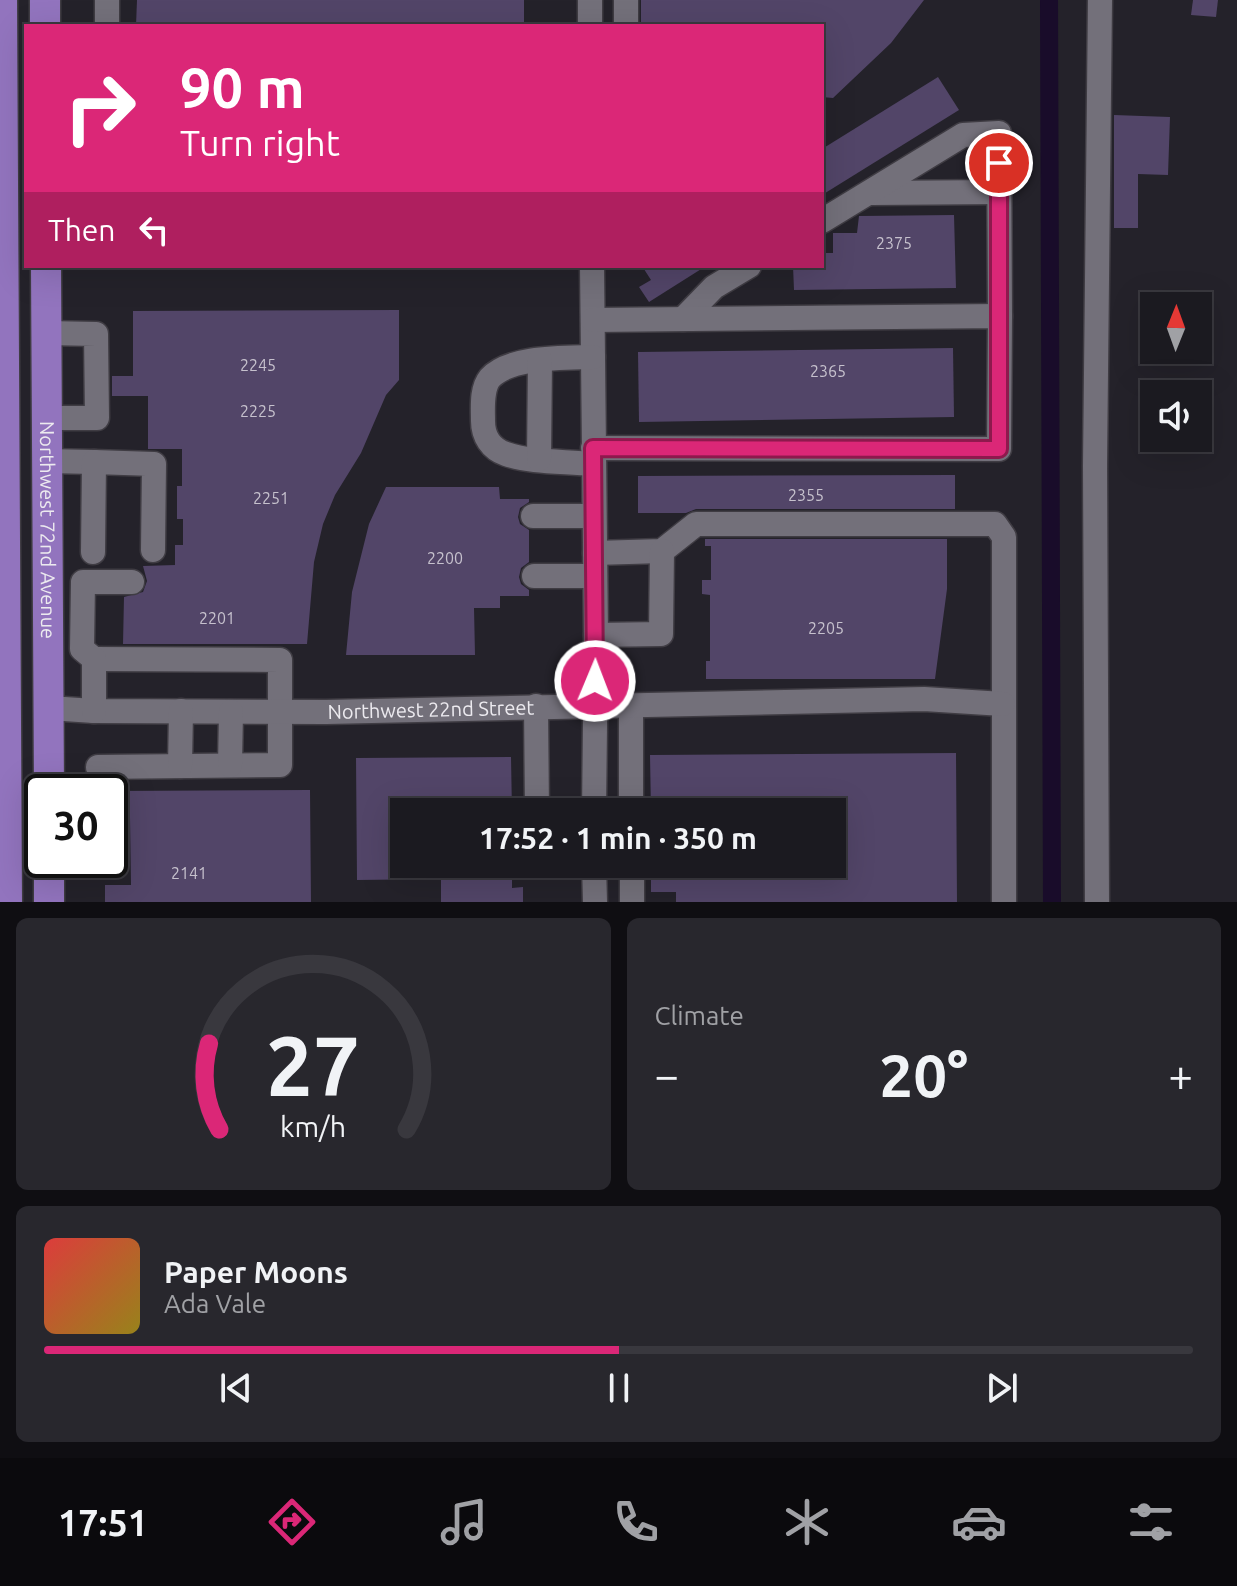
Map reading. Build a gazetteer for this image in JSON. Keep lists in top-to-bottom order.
{
  "streets": {
    "main road": ["Northwest 72nd Avenue"],
    "street": ["Northwest 22nd Street"]
  },
  "crossings": [
    ["Northwest 72nd Avenue", "Northwest 22nd Street"]
  ],
  "house_numbers": [
    "2375",
    "2245",
    "2365",
    "2225",
    "2355",
    "2251",
    "2200",
    "2201",
    "2205",
    "2141"
  ],
  "north": "top",
  "page": {
    "turn": ["90 m", "Turn right"],
    "then": "Then",
    "limit": "30",
    "trip": "17:52 · 1 min · 350 m",
    "tile": "Climate",
    "heat": ["−", "20°", "+"],
    "song": ["Paper Moons", "Ada Vale"],
    "tabs": "17:51",
    "gauge": ["27", "km/h"]
  }
}
